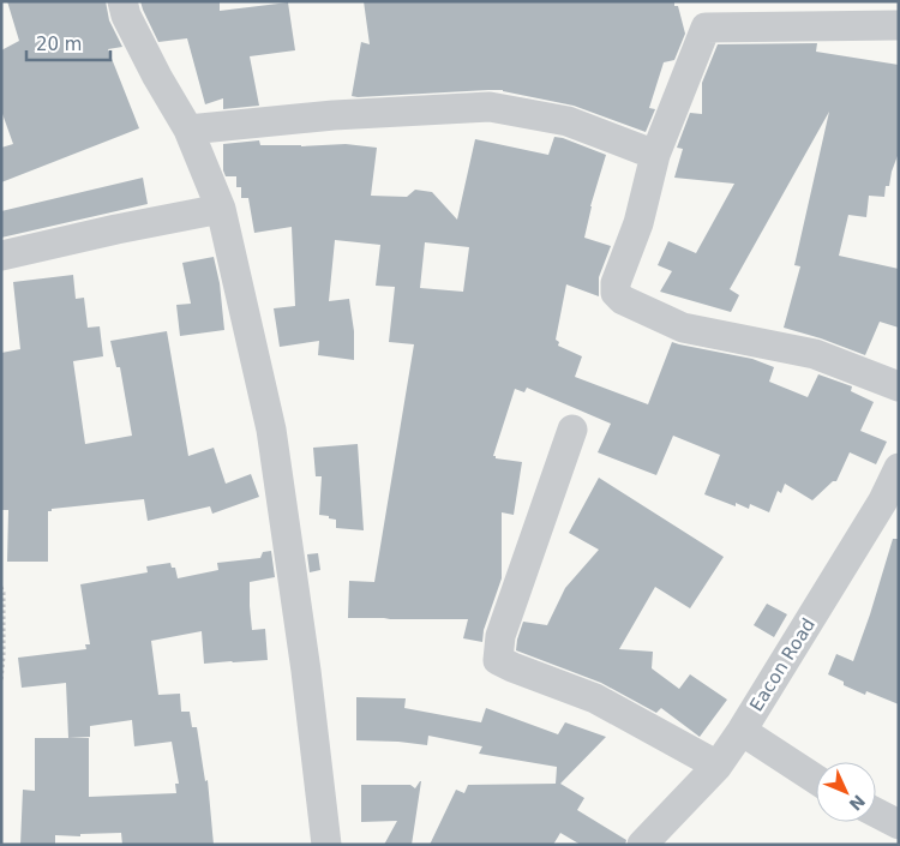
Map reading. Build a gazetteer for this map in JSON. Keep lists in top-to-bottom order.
{
  "streets": {
    "street": ["Eacon Road"]
  },
  "scale_bar": "20 m",
  "north": "bottom right"
}
